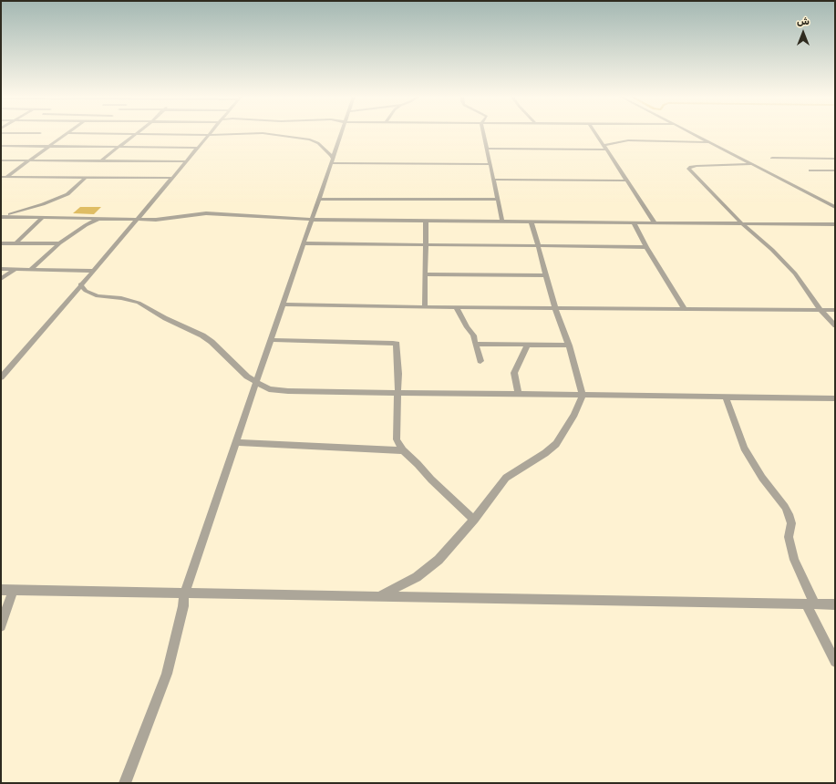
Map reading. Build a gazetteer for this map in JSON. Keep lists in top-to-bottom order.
{
  "north": "top"
}
